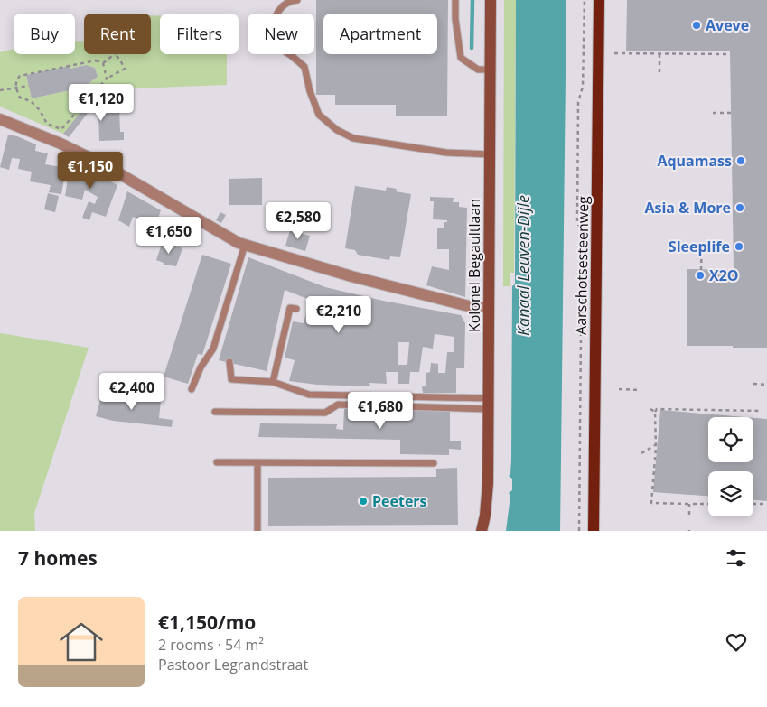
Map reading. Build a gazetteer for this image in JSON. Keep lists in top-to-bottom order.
{
  "streets": {
    "main road": ["Aarschotsesteenweg"],
    "street": ["Kolonel Begaultlaan"]
  },
  "water": ["Kanaal Leuven-Dijle"],
  "places": [
    "Aveve",
    "Aquamass",
    "Asia & More",
    "Sleeplife",
    "X2O",
    "Peeters"
  ],
  "page": {
    "chip": [
      "Buy",
      "Rent",
      "Filters",
      "New",
      "Apartment"
    ],
    "price": [
      "€1,120",
      "€1,150",
      "€2,580",
      "€1,650",
      "€2,210",
      "€2,400",
      "€1,680"
    ],
    "heading": "7 homes",
    "list": [
      {
        "name": "€1,150/mo",
        "note": "2 rooms · 54 m² · Pastoor Legrandstraat"
      }
    ]
  }
}
